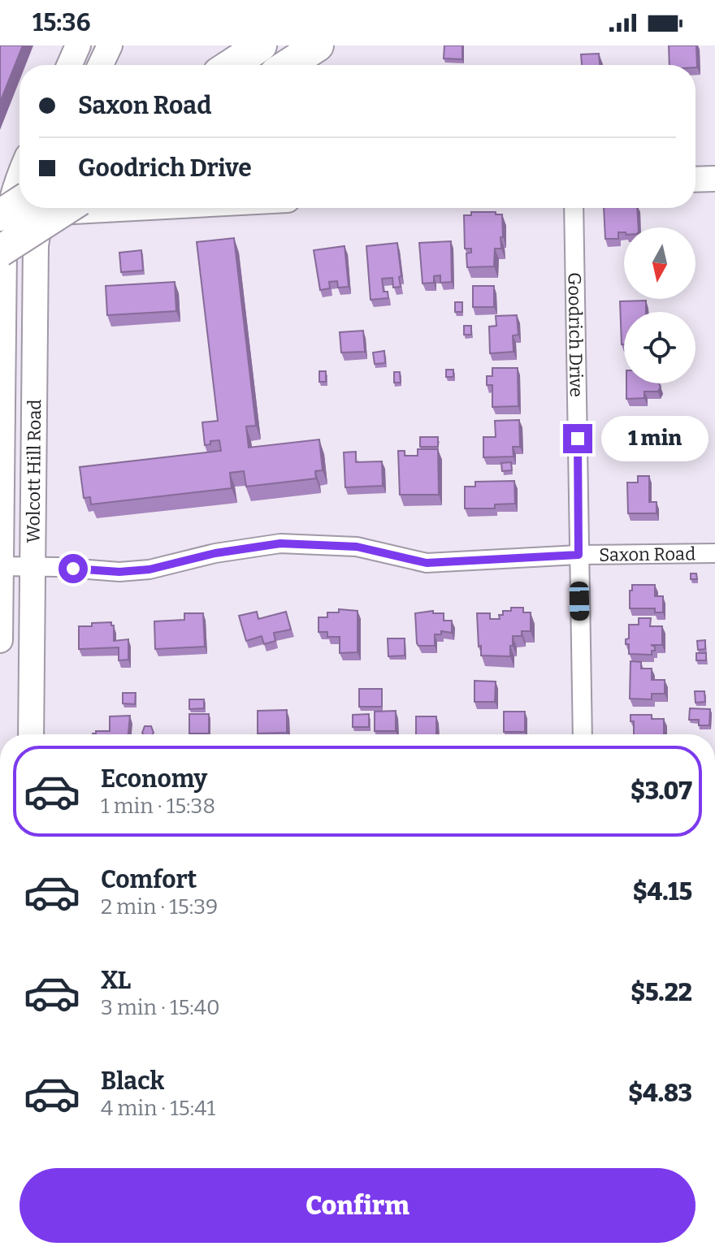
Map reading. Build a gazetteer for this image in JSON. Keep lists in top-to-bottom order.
{
  "streets": {
    "main road": ["Wolcott Hill Road"],
    "street": ["Goodrich Drive", "Saxon Road"]
  },
  "crossings": [
    ["Goodrich Drive", "Saxon Road"],
    ["Wolcott Hill Road", "Saxon Road"]
  ],
  "north": "bottom",
  "page": {
    "status": "15:36",
    "banner": ["Saxon Road", "Goodrich Drive"],
    "bubble": "1 min",
    "list": [
      {
        "name": "Economy",
        "note": "1 min · 15:38",
        "value": "$3.07"
      },
      {
        "name": "Comfort",
        "note": "2 min · 15:39",
        "value": "$4.15"
      },
      {
        "name": "XL",
        "note": "3 min · 15:40",
        "value": "$5.22"
      },
      {
        "name": "Black",
        "note": "4 min · 15:41",
        "value": "$4.83"
      }
    ],
    "buttons": "Confirm"
  }
}
